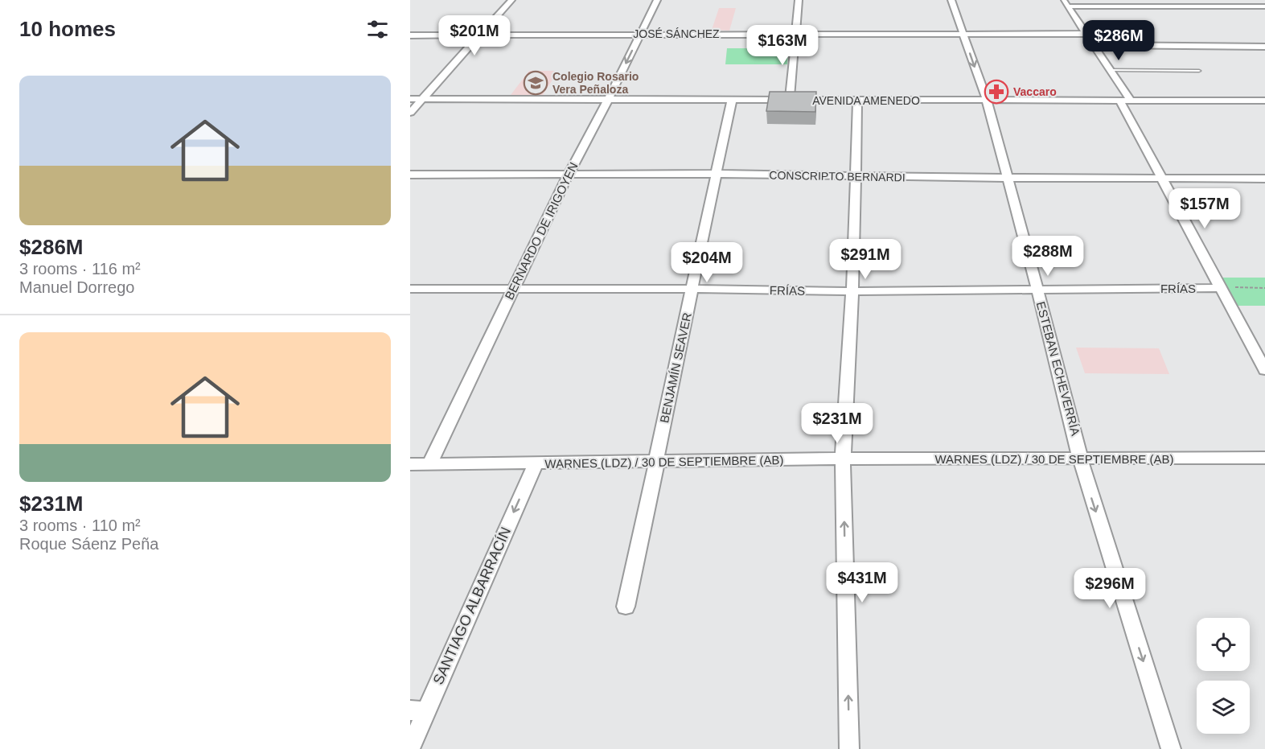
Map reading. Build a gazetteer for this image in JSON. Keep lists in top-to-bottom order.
{
  "streets": {
    "street": [
      "JOSÉ SÁNCHEZ",
      "AVENIDA AMENEDO",
      "CONSCRIPTO BERNARDI",
      "BERNARDO DE IRIGOYEN",
      "FRÍAS",
      "BENJAMÍN SEAVER",
      "ESTEBAN ECHEVERRÍA",
      "WARNES (LDZ) / 30 DE SEPTIEMBRE (AB)",
      "SANTIAGO ALBARRACÍN"
    ]
  },
  "crossings": [
    ["JOSÉ SÁNCHEZ", "BERNARDO DE IRIGOYEN"],
    ["JOSÉ SÁNCHEZ", "ESTEBAN ECHEVERRÍA"],
    ["AVENIDA AMENEDO", "BERNARDO DE IRIGOYEN"],
    ["AVENIDA AMENEDO", "BENJAMÍN SEAVER"],
    ["AVENIDA AMENEDO", "ESTEBAN ECHEVERRÍA"],
    ["CONSCRIPTO BERNARDI", "BERNARDO DE IRIGOYEN"],
    ["CONSCRIPTO BERNARDI", "BENJAMÍN SEAVER"],
    ["CONSCRIPTO BERNARDI", "ESTEBAN ECHEVERRÍA"],
    ["BERNARDO DE IRIGOYEN", "FRÍAS"],
    ["BERNARDO DE IRIGOYEN", "WARNES (LDZ) / 30 DE SEPTIEMBRE (AB)"],
    ["FRÍAS", "BENJAMÍN SEAVER"],
    ["FRÍAS", "ESTEBAN ECHEVERRÍA"],
    ["BENJAMÍN SEAVER", "WARNES (LDZ) / 30 DE SEPTIEMBRE (AB)"],
    ["ESTEBAN ECHEVERRÍA", "WARNES (LDZ) / 30 DE SEPTIEMBRE (AB)"],
    ["WARNES (LDZ) / 30 DE SEPTIEMBRE (AB)", "SANTIAGO ALBARRACÍN"]
  ],
  "one_way": ["ESTEBAN ECHEVERRÍA", "SANTIAGO ALBARRACÍN"],
  "places": {
    "school or university": ["Colegio Rosario Vera Peñaloza"],
    "pharmacy": ["Vaccaro"]
  },
  "page": {
    "heading": "10 homes",
    "price": [
      "$201M",
      "$286M",
      "$163M",
      "$157M",
      "$288M",
      "$291M",
      "$204M",
      "$231M",
      "$431M",
      "$296M"
    ],
    "list": [
      {
        "name": "$286M",
        "note": "3 rooms · 116 m² · Manuel Dorrego"
      },
      {
        "name": "$231M",
        "note": "3 rooms · 110 m² · Roque Sáenz Peña"
      }
    ]
  }
}
